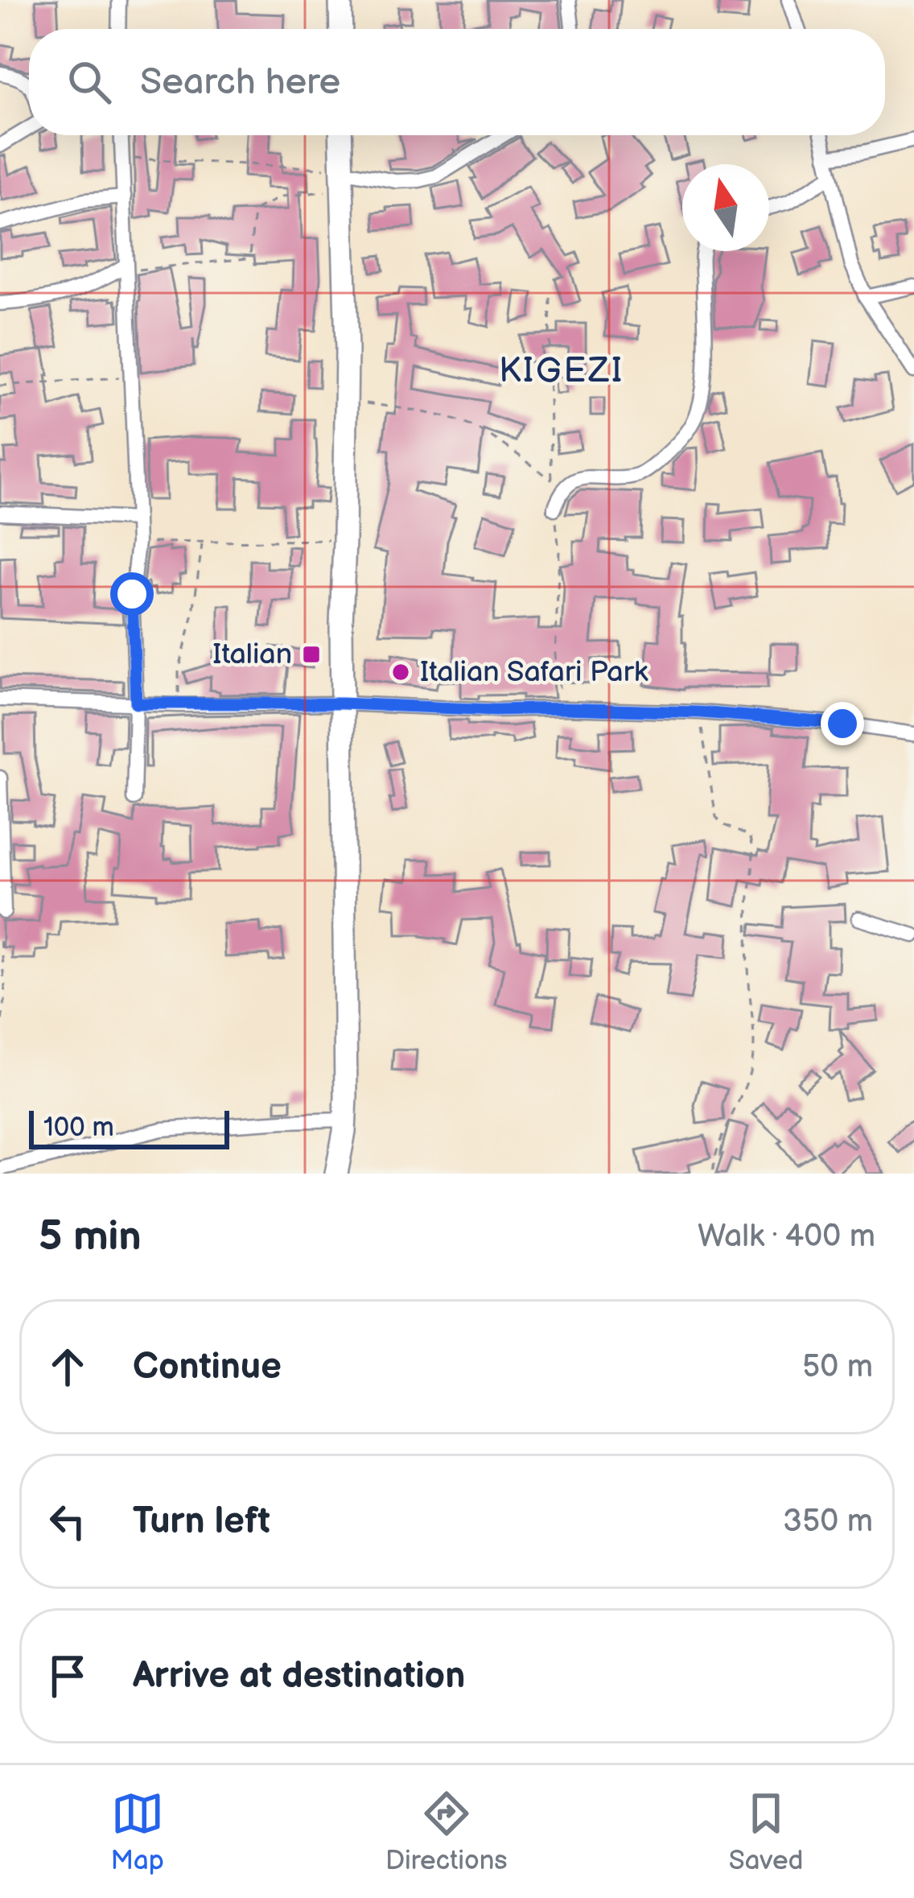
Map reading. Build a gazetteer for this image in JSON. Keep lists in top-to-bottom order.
{
  "districts": ["KIGEZI"],
  "places": {
    "transit": ["Italian"],
    "other": ["Italian Safari Park"]
  },
  "scale_bar": "100 m",
  "north": "top",
  "page": {
    "search": "Search here",
    "scale": "100 m",
    "heading": ["5 min", "Walk · 400 m"],
    "list": [
      ["Continue", "50 m"],
      ["Turn left", "350 m"],
      "Arrive at destination"
    ],
    "nav": ["Map", "Directions", "Saved"]
  }
}
